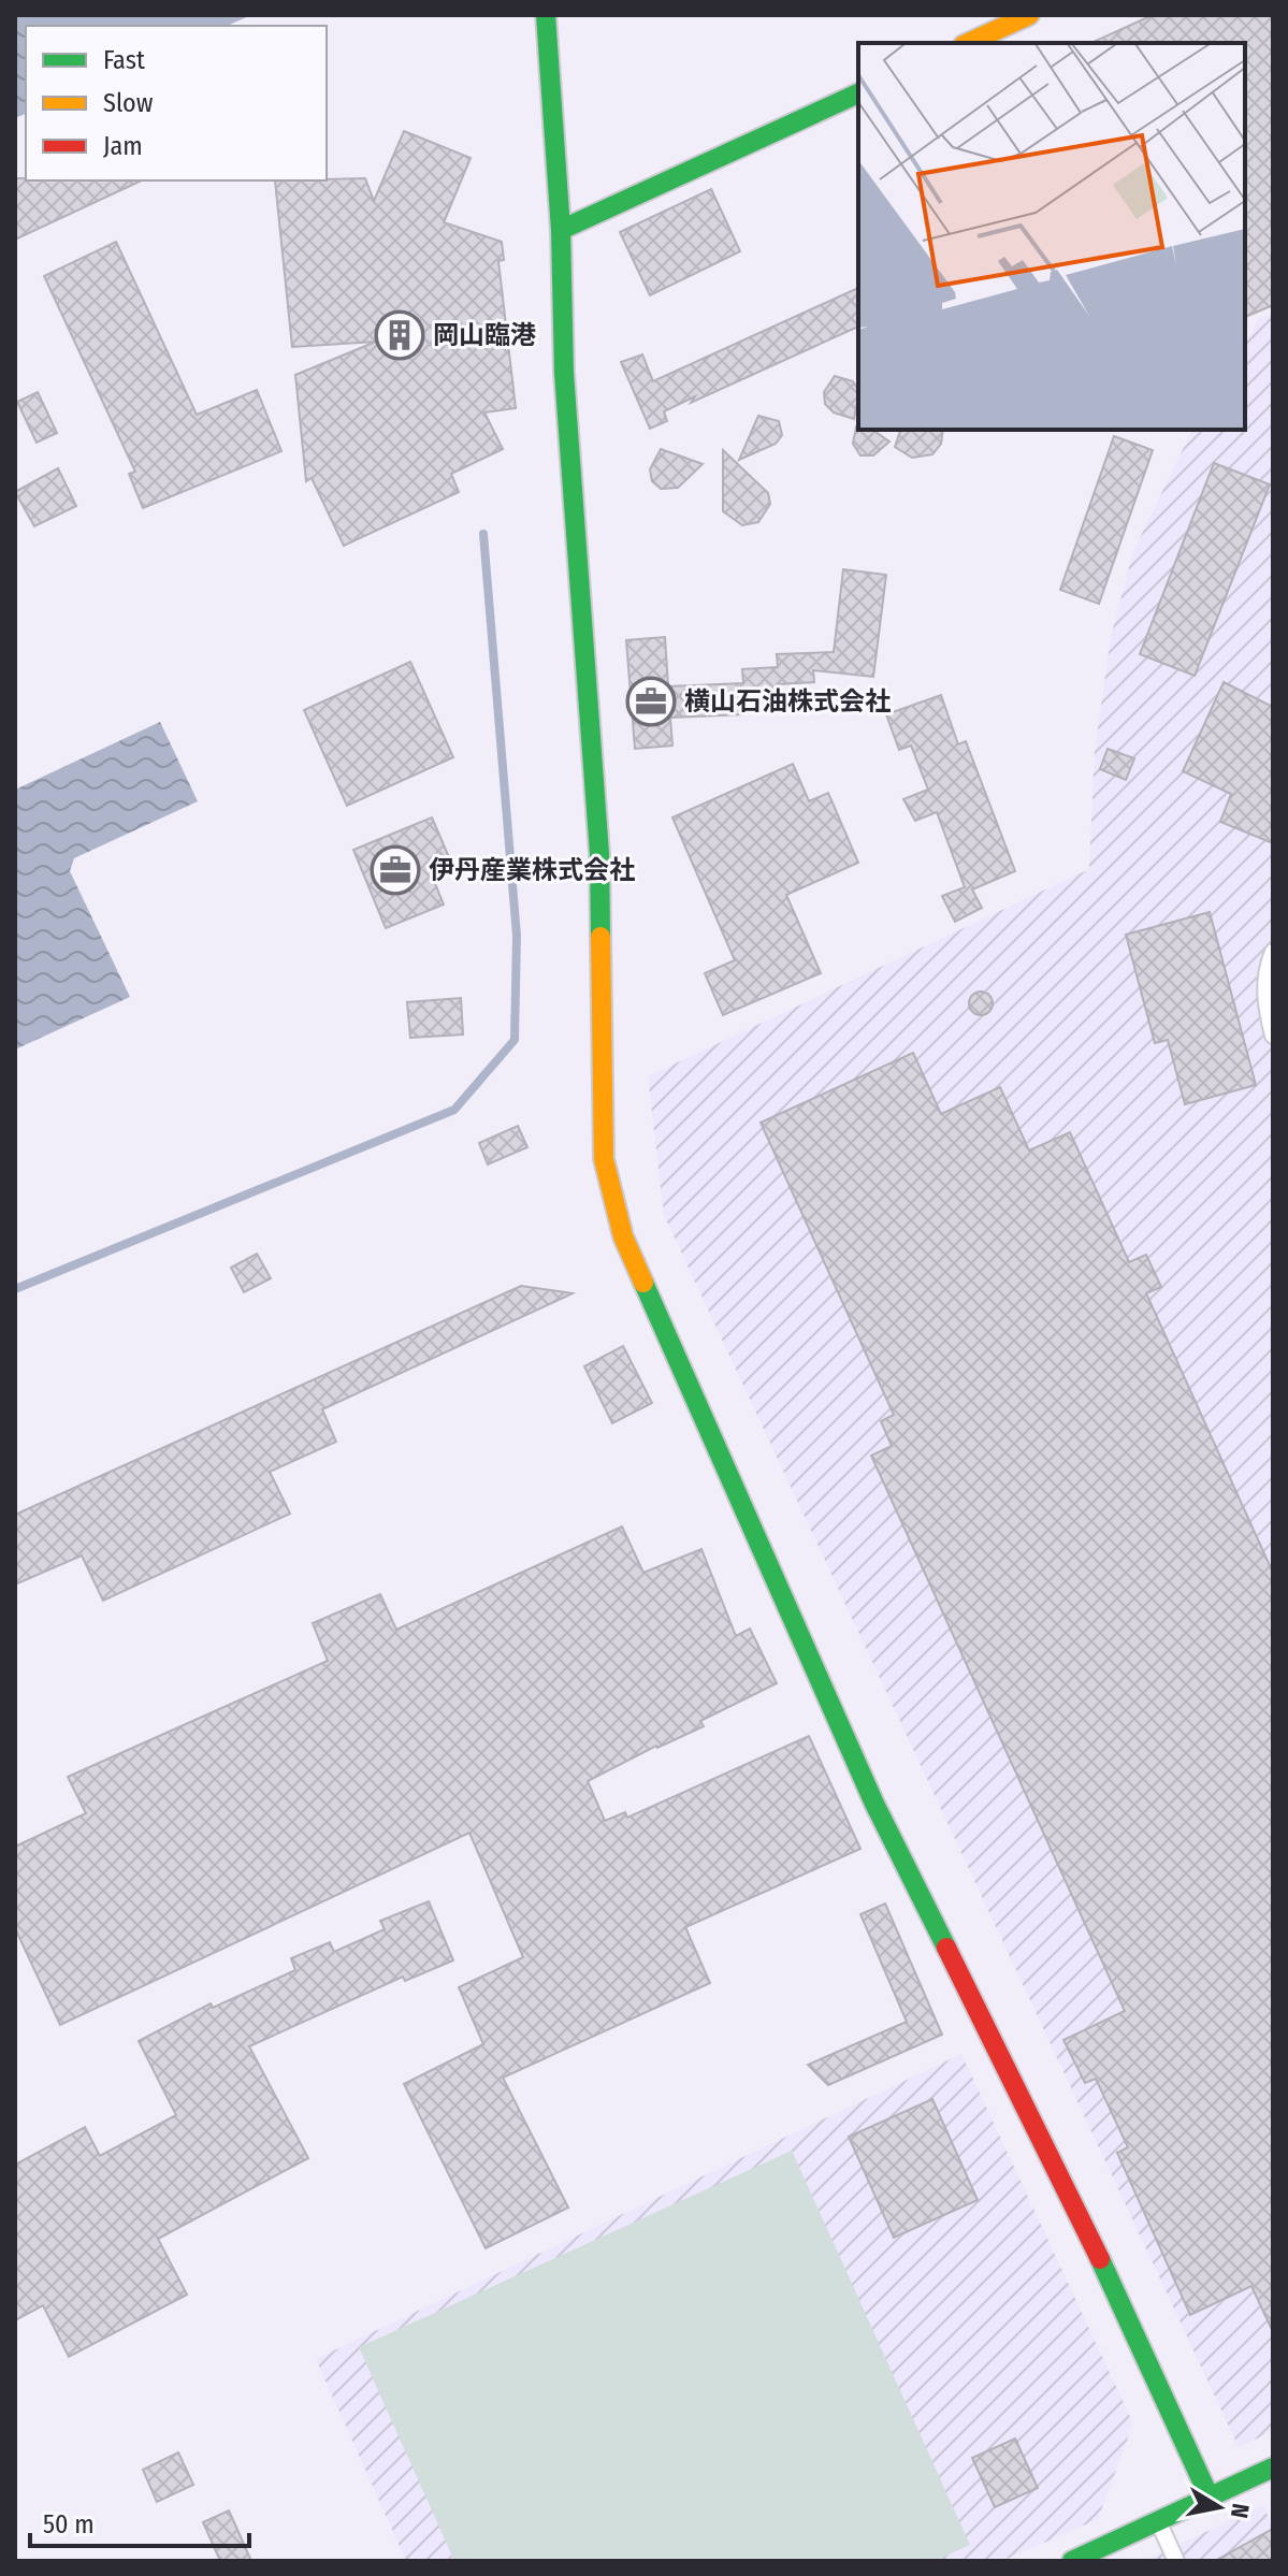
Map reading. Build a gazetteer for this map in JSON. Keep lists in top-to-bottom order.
{
  "places": {
    "building": ["岡山臨港"],
    "office": ["横山石油株式会社", "伊丹産業株式会社"]
  },
  "legend": ["Fast", "Slow", "Jam"],
  "scale_bar": "50 m",
  "north": "right"
}
